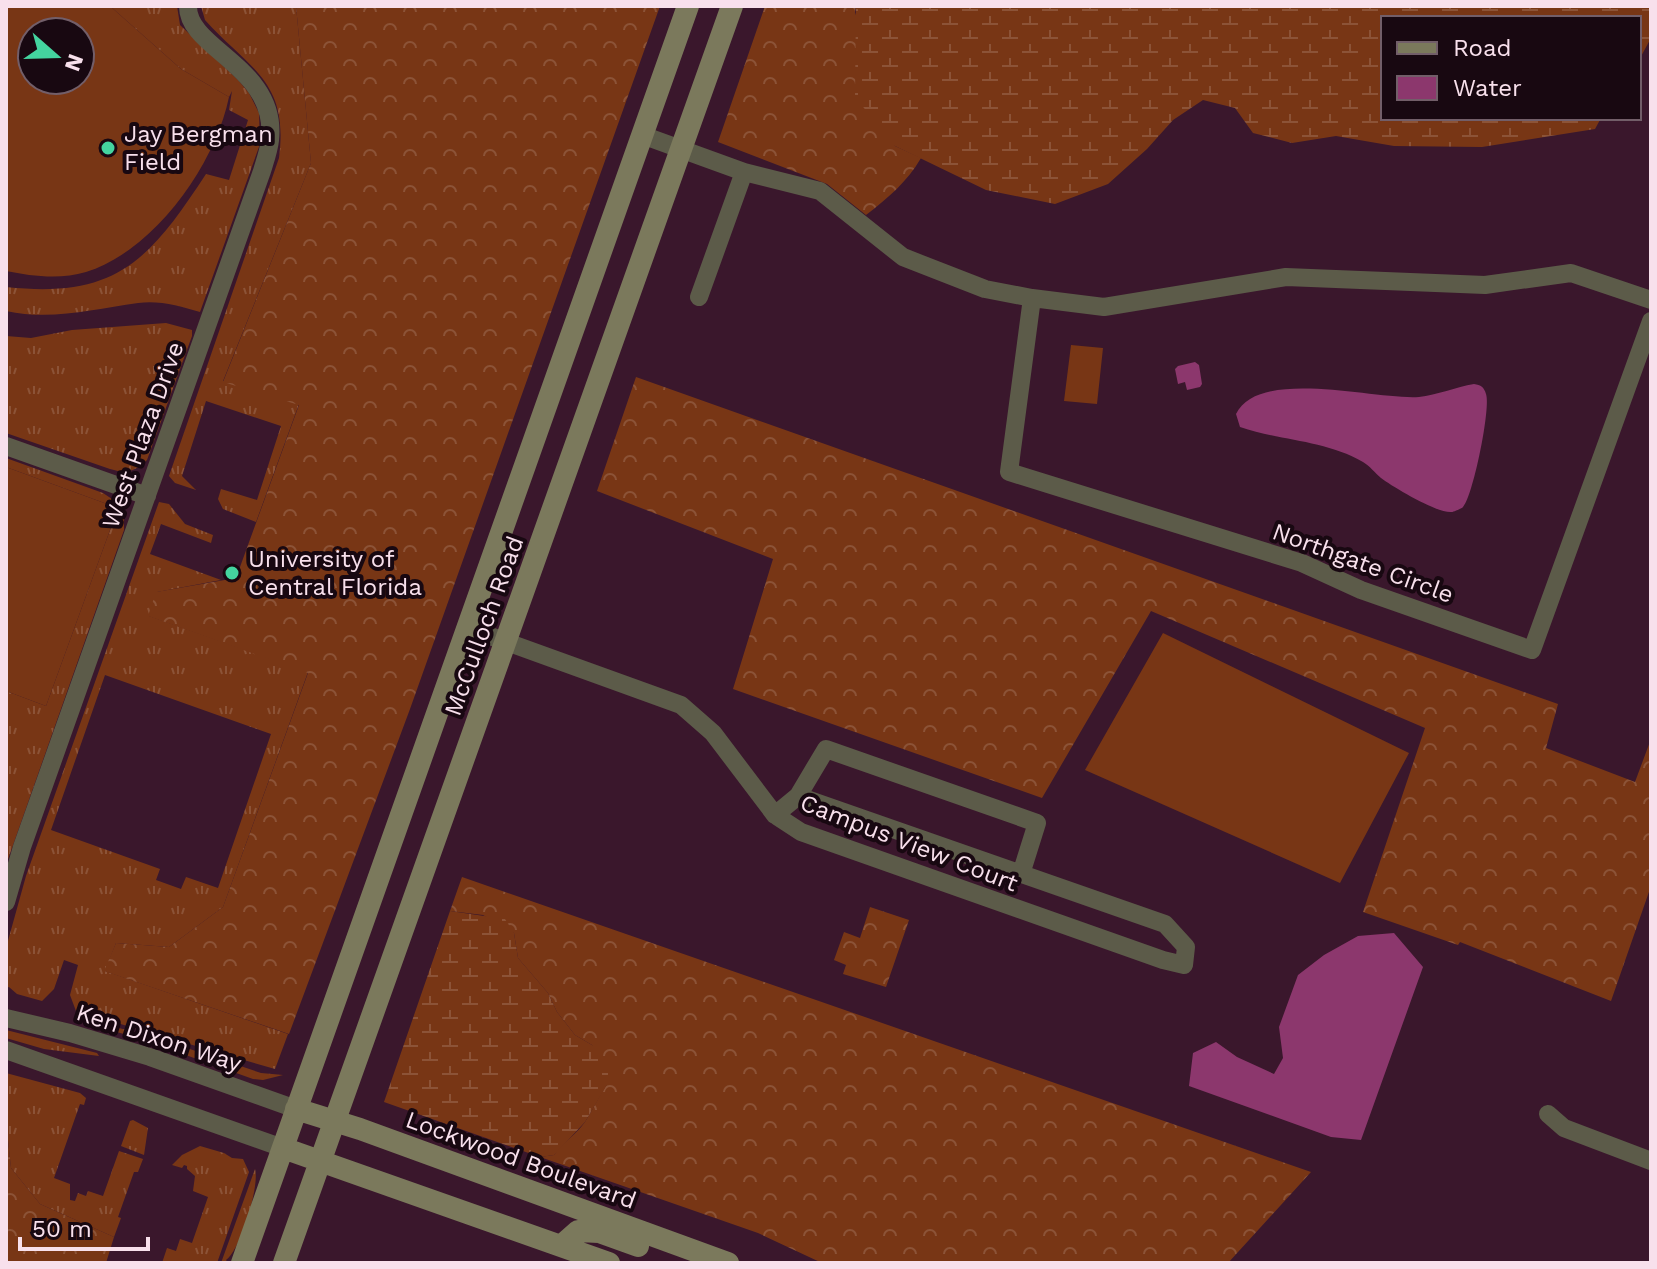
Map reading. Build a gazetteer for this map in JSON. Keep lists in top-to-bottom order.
{
  "streets": {
    "main road": ["McCulloch Road", "Lockwood Boulevard"],
    "street": [
      "West Plaza Drive",
      "Northgate Circle",
      "Campus View Court",
      "Ken Dixon Way"
    ]
  },
  "crossings": [
    ["McCulloch Road", "Campus View Court"],
    ["McCulloch Road", "Ken Dixon Way"],
    ["McCulloch Road", "Lockwood Boulevard"],
    ["Ken Dixon Way", "Lockwood Boulevard"]
  ],
  "places": ["Jay Bergman Field", "University of Central Florida"],
  "legend": ["Road", "Water"],
  "scale_bar": "50 m",
  "north": "right"
}
